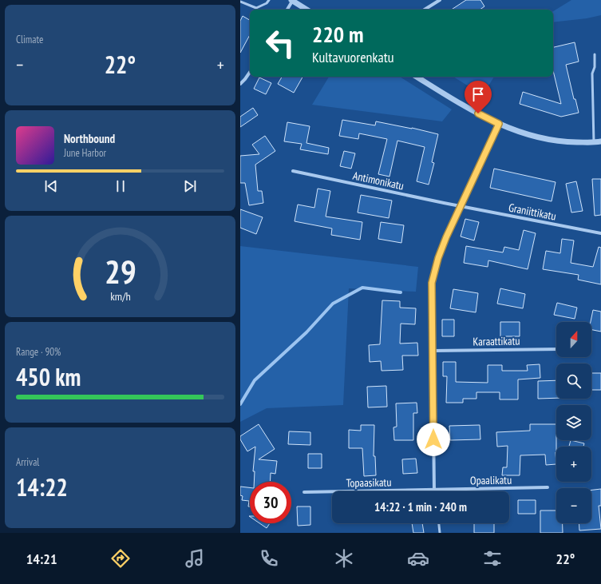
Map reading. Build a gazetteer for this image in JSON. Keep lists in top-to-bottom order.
{
  "streets": {
    "street": [
      "Antimonikatu",
      "Graniittikatu",
      "Karaattikatu",
      "Opaalikatu",
      "Topaasikatu"
    ]
  },
  "crossings": [
    ["Antimonikatu", "Graniittikatu"],
    ["Opaalikatu", "Topaasikatu"]
  ],
  "north": "top",
  "page": {
    "tile": [
      "Climate",
      ["Range · 90%", "450 km"],
      ["Arrival", "14:22"]
    ],
    "turn": ["220 m", "Kultavuorenkatu"],
    "heat": ["−", "22°", "+"],
    "song": ["Northbound", "June Harbor"],
    "map_buttons": ["+", "−"],
    "limit": "30",
    "trip": "14:22 · 1 min · 240 m",
    "tabs": ["14:21", "22°"],
    "gauge": ["29", "km/h"]
  }
}
